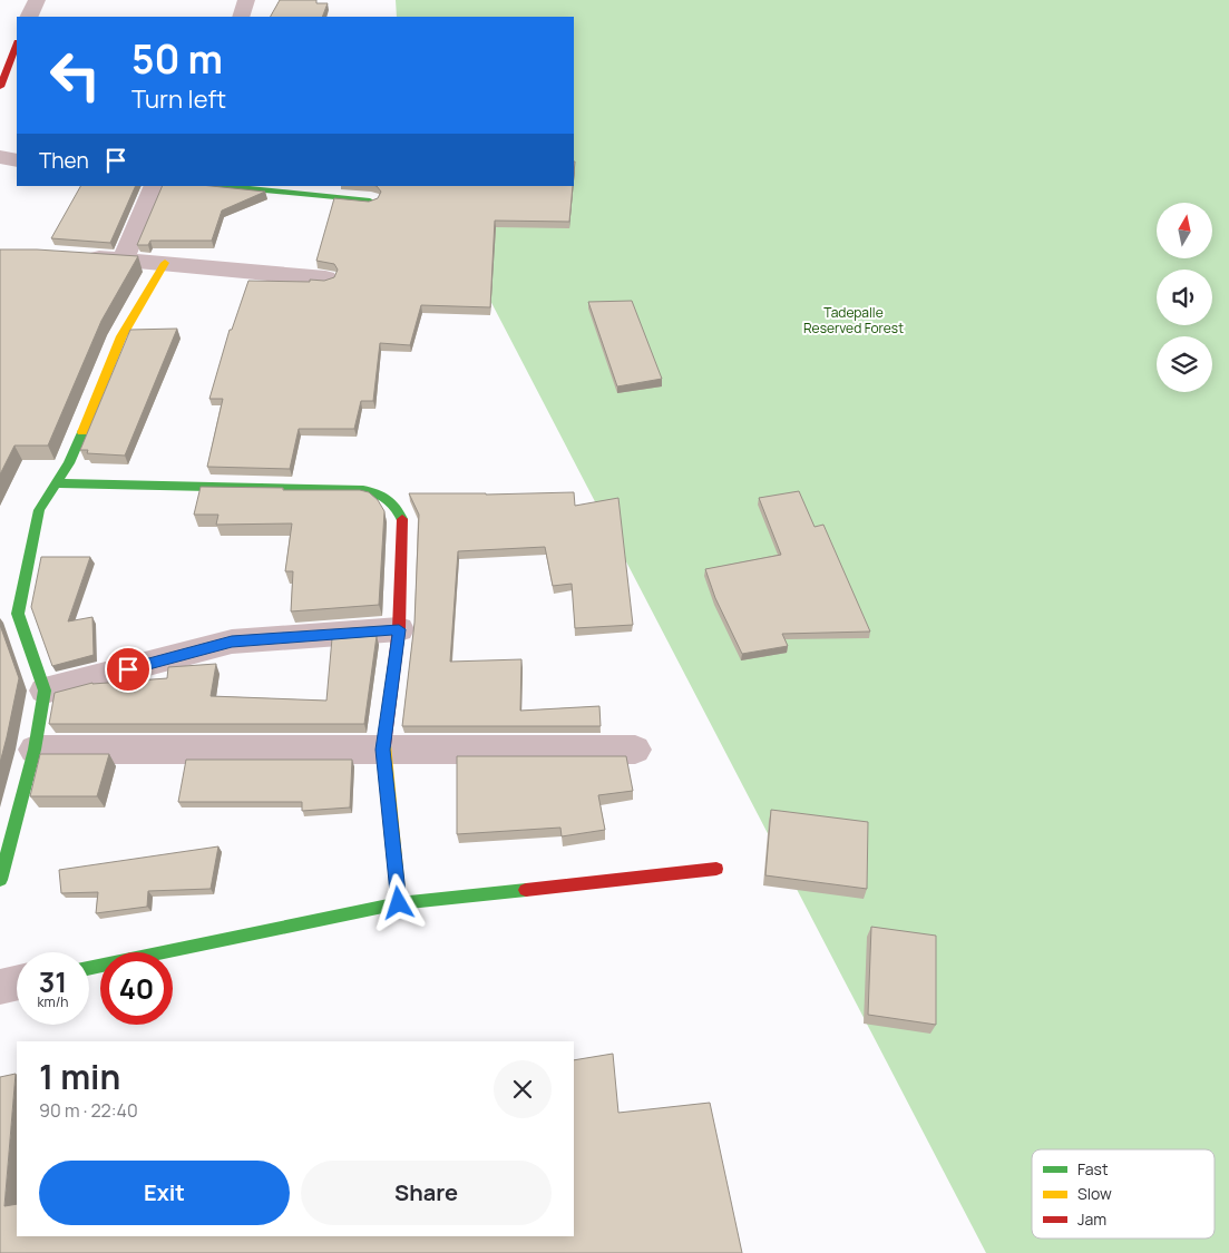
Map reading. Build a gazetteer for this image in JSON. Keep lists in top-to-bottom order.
{
  "parks": ["Tadepalle Reserved Forest"],
  "legend": ["Fast", "Slow", "Jam"],
  "north": "top",
  "page": {
    "turn": ["50 m", "Turn left"],
    "then": "Then",
    "speed": "31 km/h",
    "limit": "40",
    "heading": ["1 min", "90 m · 22:40"],
    "buttons": ["Exit", "Share"]
  }
}
